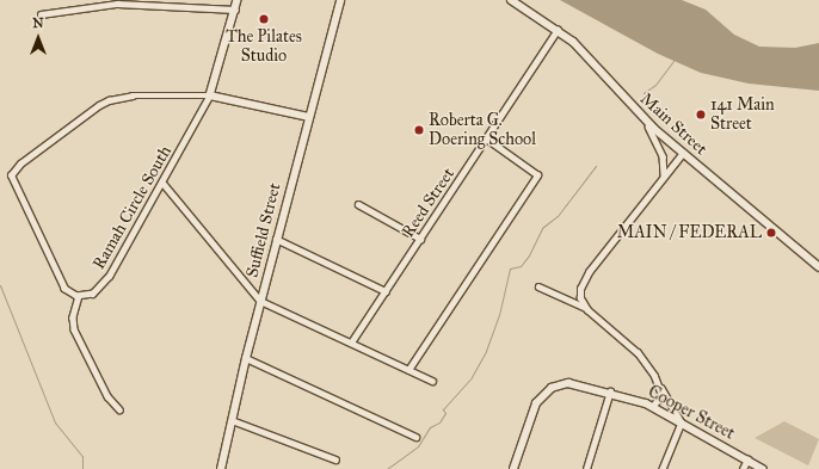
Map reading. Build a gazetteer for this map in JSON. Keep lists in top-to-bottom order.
{
  "streets": {
    "main road": ["Main Street", "Suffield Street"],
    "street": ["Reed Street", "Ramah Circle South", "Cooper Street"]
  },
  "crossings": [
    ["Main Street", "Reed Street"]
  ],
  "places": [
    "The Pilates Studio",
    "141 Main Street",
    "Roberta G. Doering School",
    "MAIN / FEDERAL"
  ],
  "north": "top"
}
